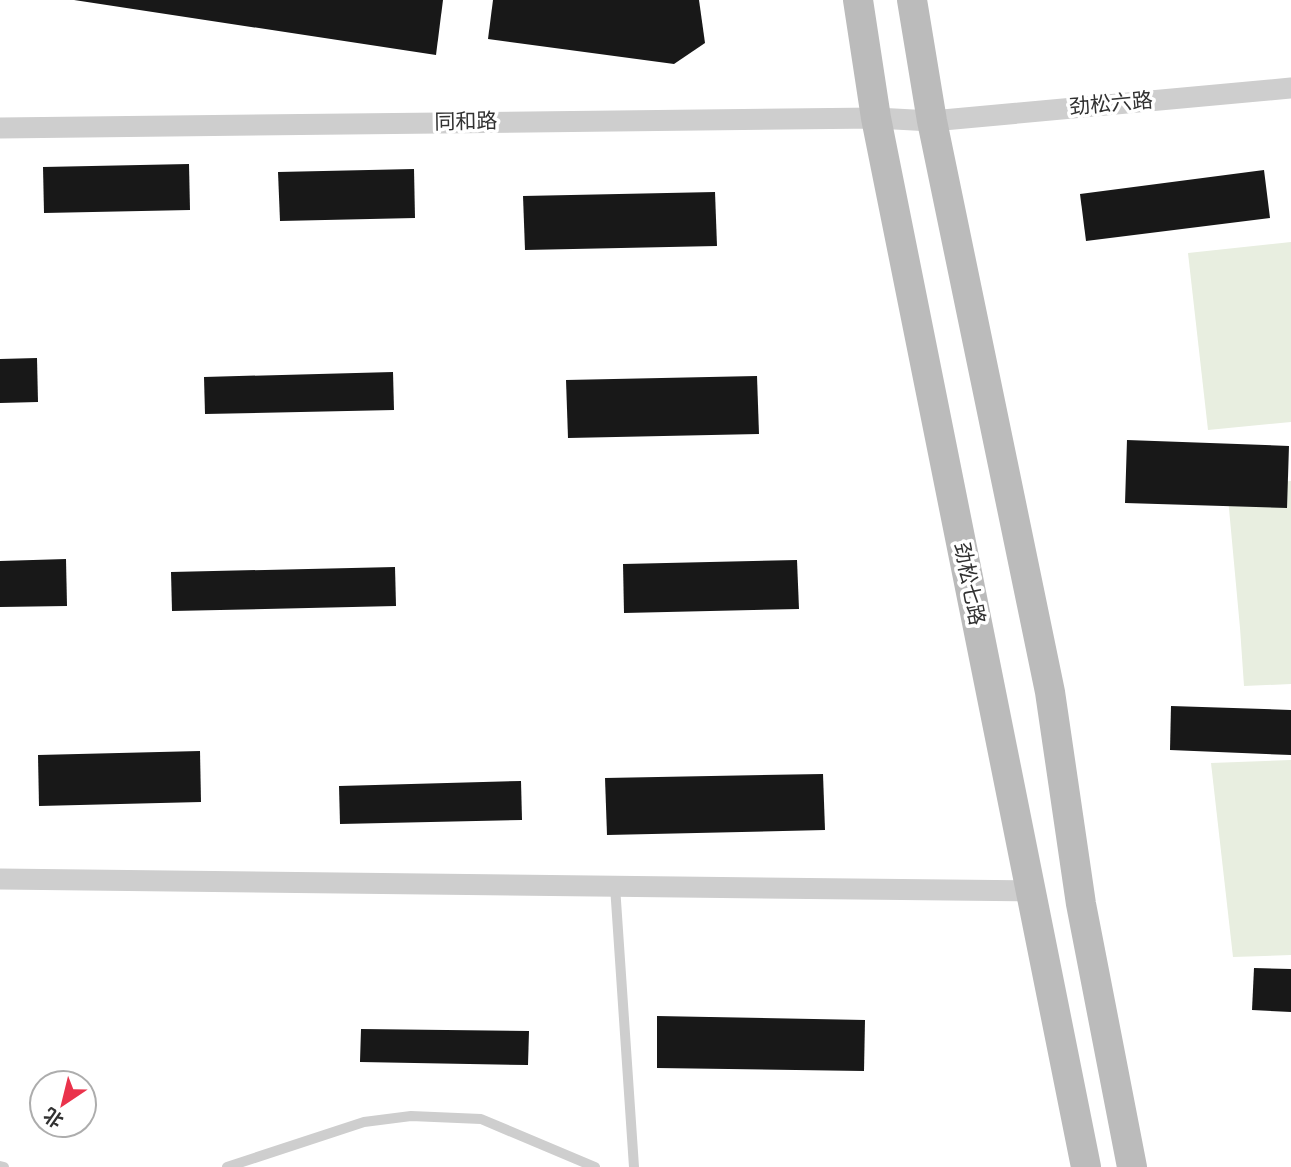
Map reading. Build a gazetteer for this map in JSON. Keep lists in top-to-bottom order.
{
  "streets": {
    "main road": ["劲松七路"],
    "street": ["劲松六路", "同和路"]
  },
  "crossings": [
    ["劲松六路", "同和路"],
    ["同和路", "劲松七路"]
  ],
  "north": "bottom left"
}
